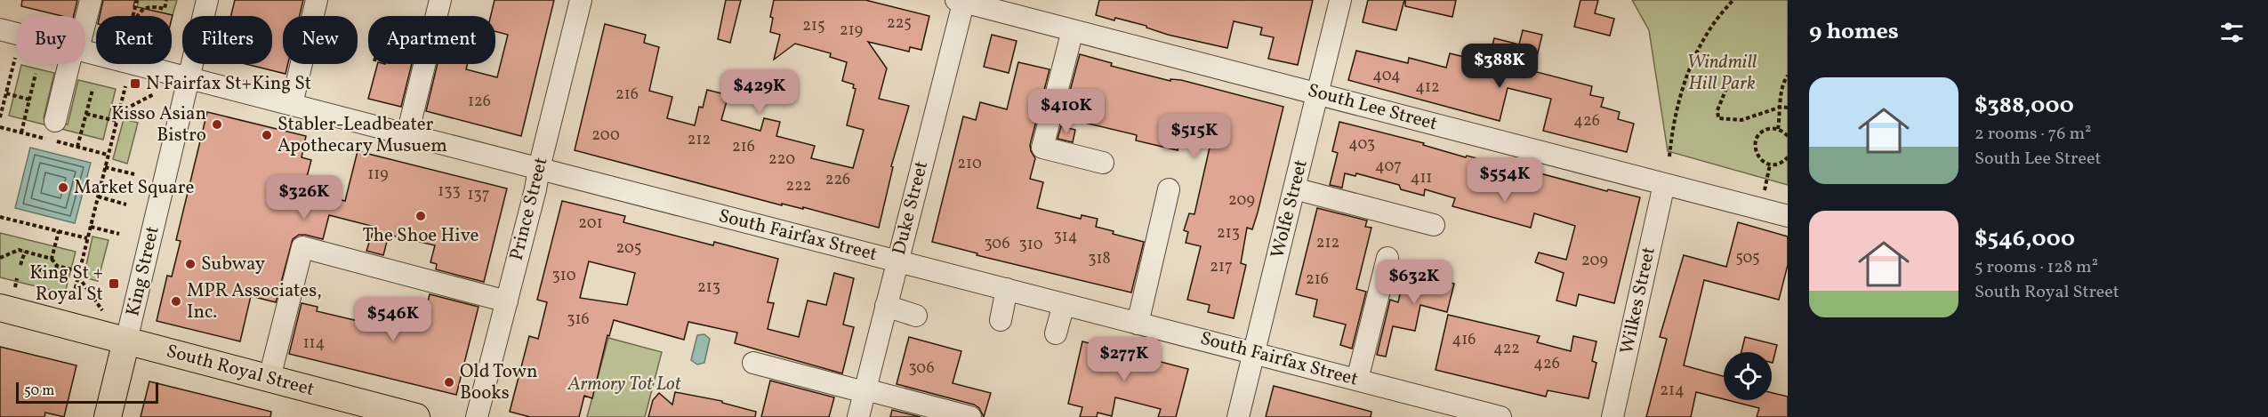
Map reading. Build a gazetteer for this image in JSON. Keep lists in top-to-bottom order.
{
  "streets": {
    "main road": ["King Street", "South Royal Street"],
    "street": [
      "South Lee Street",
      "Duke Street",
      "Prince Street",
      "Wolfe Street",
      "South Fairfax Street",
      "Wilkes Street"
    ]
  },
  "crossings": [
    ["South Lee Street", "Duke Street"],
    ["South Lee Street", "Wolfe Street"],
    ["South Lee Street", "Wilkes Street"],
    ["Duke Street", "South Fairfax Street"],
    ["Prince Street", "South Fairfax Street"],
    ["Wolfe Street", "South Fairfax Street"],
    ["South Fairfax Street", "King Street"],
    ["King Street", "South Royal Street"]
  ],
  "parks": ["Windmill Hill Park", "Armory Tot Lot"],
  "places": {
    "transit": ["N Fairfax St+King St", "King St + Royal St"],
    "other": [
      "Kisso Asian Bistro",
      "Stabler-Leadbeater Apothecary Musuem",
      "Market Square",
      "The Shoe Hive",
      "Subway",
      "MPR Associates, Inc.",
      "Old Town Books"
    ]
  },
  "house_numbers": [
    "225",
    "215",
    "219",
    "404",
    "412",
    "216",
    "126",
    "426",
    "200",
    "212",
    "403",
    "216",
    "220",
    "210",
    "407",
    "119",
    "411",
    "226",
    "222",
    "133",
    "137",
    "209",
    "201",
    "213",
    "314",
    "212",
    "306",
    "310",
    "205",
    "505",
    "318",
    "209",
    "217",
    "310",
    "216",
    "213",
    "316",
    "416",
    "114",
    "422",
    "426",
    "306",
    "214"
  ],
  "scale_bar": "50 m",
  "page": {
    "heading": "9 homes",
    "chip": [
      "Buy",
      "Rent",
      "Filters",
      "New",
      "Apartment"
    ],
    "price": [
      "$388K",
      "$429K",
      "$410K",
      "$515K",
      "$554K",
      "$326K",
      "$632K",
      "$546K",
      "$277K"
    ],
    "list": [
      {
        "name": "$388,000",
        "note": "2 rooms · 76 m² · South Lee Street"
      },
      {
        "name": "$546,000",
        "note": "5 rooms · 128 m² · South Royal Street"
      }
    ],
    "scale": "50 m"
  }
}
